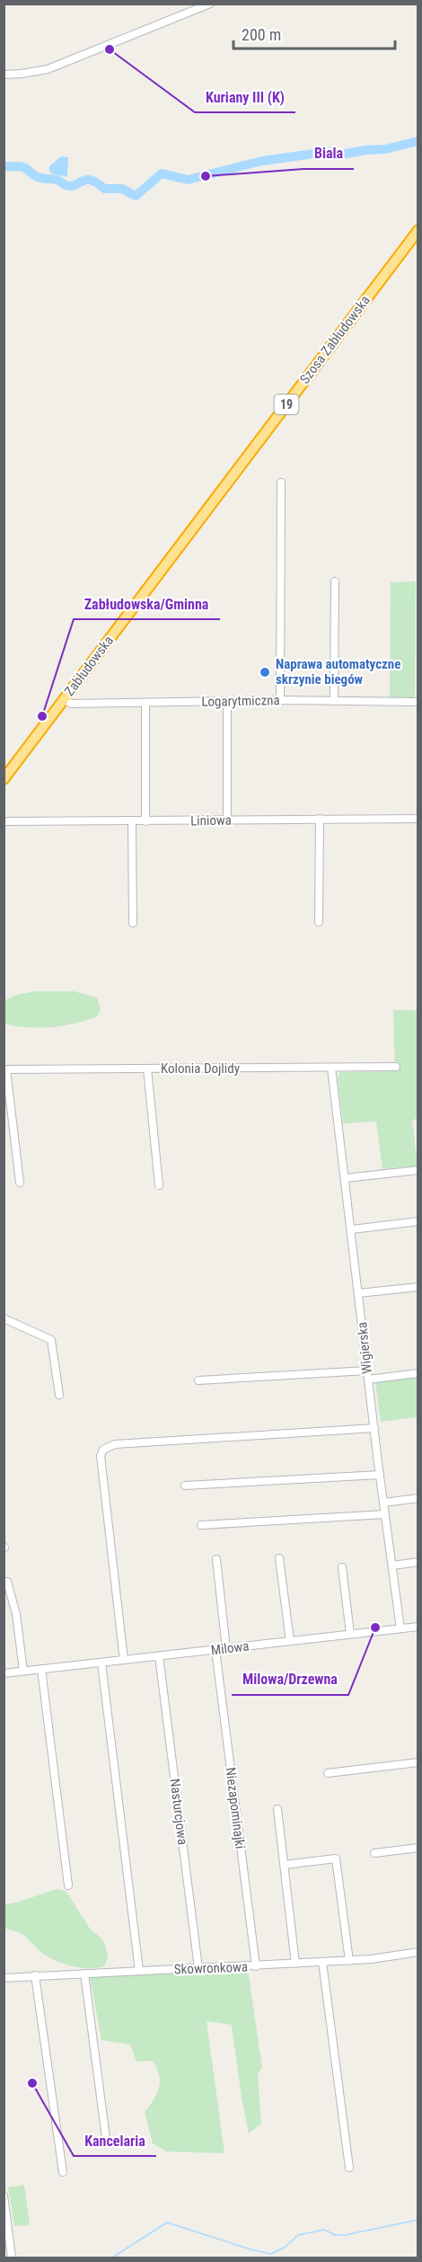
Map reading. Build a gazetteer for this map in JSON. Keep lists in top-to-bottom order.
{
  "streets": {
    "highway": ["Szosa Zabłudowska", "19", "Zabłudowska"],
    "street": [
      "Logarytmiczna",
      "Liniowa",
      "Kolonia Dojlidy",
      "Wigierska",
      "Milowa",
      "Niezapominajki",
      "Nasturcjowa",
      "Skowronkowa"
    ]
  },
  "crossings": [
    ["Szosa Zabłudowska", "Zabłudowska"],
    ["Zabłudowska", "Logarytmiczna"],
    ["Kolonia Dojlidy", "Wigierska"],
    ["Wigierska", "Milowa"],
    ["Milowa", "Niezapominajki"],
    ["Milowa", "Nasturcjowa"],
    ["Niezapominajki", "Skowronkowa"],
    ["Nasturcjowa", "Skowronkowa"]
  ],
  "places": [
    "Kuriany III (K)",
    "Biala",
    "Naprawa automatyczne skrzynie biegów",
    "Zabłudowska/Gminna",
    "Milowa/Drzewna",
    "Kancelaria"
  ],
  "scale_bar": "200 m"
}
